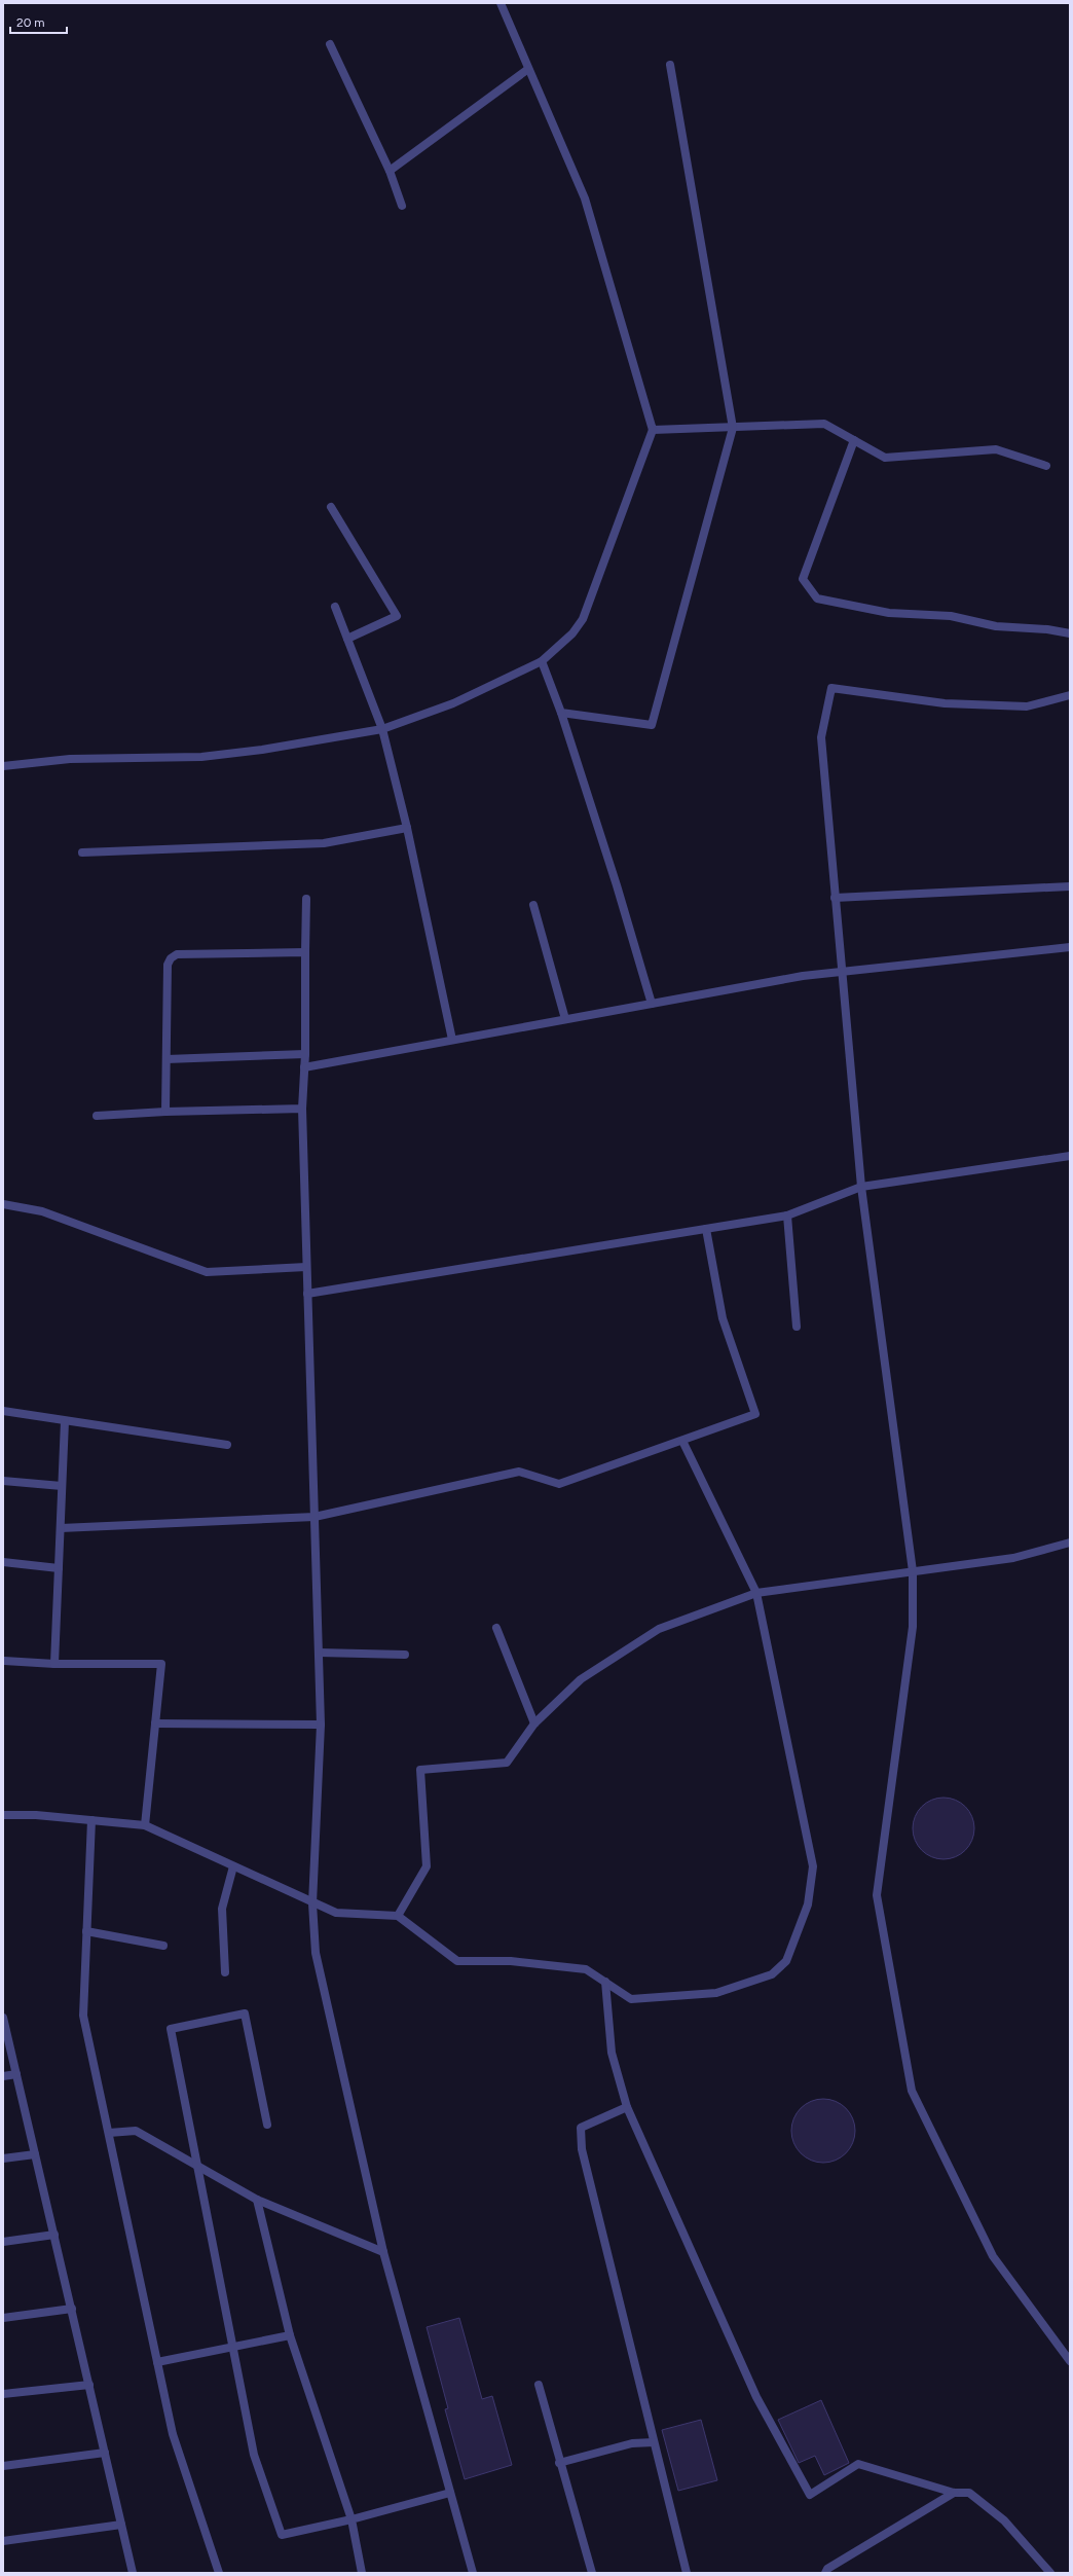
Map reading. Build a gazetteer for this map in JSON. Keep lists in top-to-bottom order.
{
  "scale_bar": "20 m"
}
